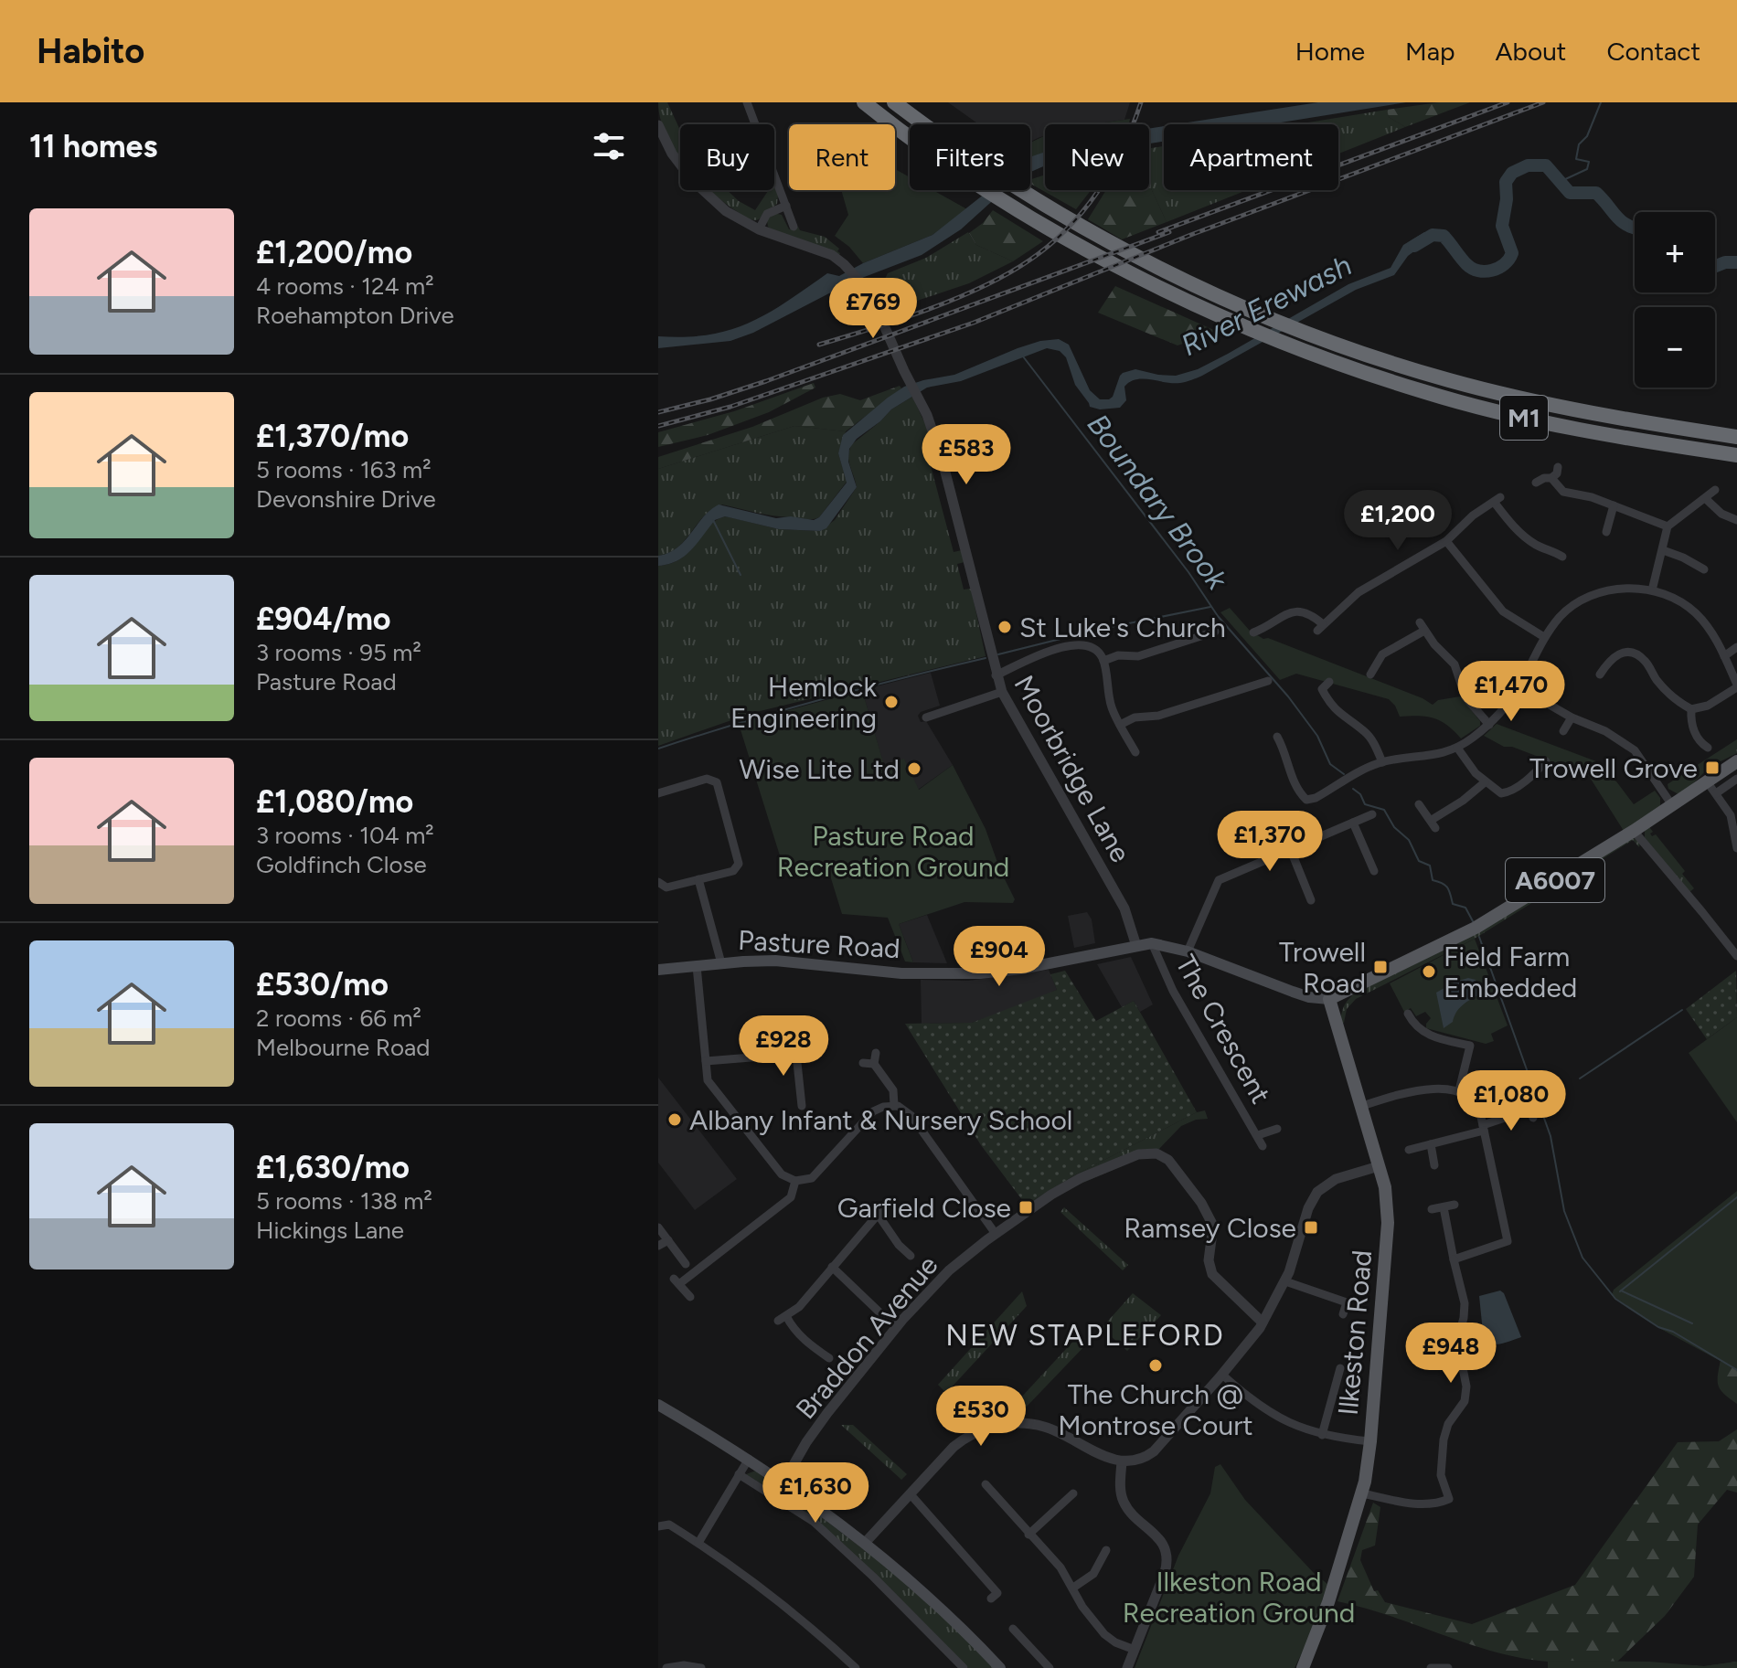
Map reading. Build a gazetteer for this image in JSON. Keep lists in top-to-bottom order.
{
  "streets": {
    "highway": ["M1"],
    "main road": ["A6007", "Pasture Road", "Ilkeston Road"],
    "street": ["Moorbridge Lane", "The Crescent", "Braddon Avenue"]
  },
  "crossings": [
    ["Moorbridge Lane", "Pasture Road"],
    ["A6007", "Pasture Road"],
    ["A6007", "Ilkeston Road"],
    ["Pasture Road", "The Crescent"],
    ["Pasture Road", "Ilkeston Road"]
  ],
  "districts": ["NEW STAPLEFORD"],
  "water": ["River Erewash", "Boundary Brook"],
  "parks": ["Pasture Road Recreation Ground", "Ilkeston Road Recreation Ground"],
  "places": {
    "other": [
      "St Luke's Church",
      "Hemlock Engineering",
      "Wise Lite Ltd",
      "Field Farm Embedded",
      "Albany Infant & Nursery School",
      "The Church @ Montrose Court"
    ],
    "transit": [
      "Trowell Grove",
      "Trowell Road",
      "Garfield Close",
      "Ramsey Close"
    ]
  },
  "page": {
    "header": "Habito",
    "nav": [
      "Home",
      "Map",
      "About",
      "Contact"
    ],
    "heading": "11 homes",
    "chip": [
      "Buy",
      "Rent",
      "Filters",
      "New",
      "Apartment"
    ],
    "list": [
      {
        "name": "£1,200/mo",
        "note": "4 rooms · 124 m² · Roehampton Drive"
      },
      {
        "name": "£1,370/mo",
        "note": "5 rooms · 163 m² · Devonshire Drive"
      },
      {
        "name": "£904/mo",
        "note": "3 rooms · 95 m² · Pasture Road"
      },
      {
        "name": "£1,080/mo",
        "note": "3 rooms · 104 m² · Goldfinch Close"
      },
      {
        "name": "£530/mo",
        "note": "2 rooms · 66 m² · Melbourne Road"
      },
      {
        "name": "£1,630/mo",
        "note": "5 rooms · 138 m² · Hickings Lane"
      }
    ],
    "map_buttons": ["+", "−"],
    "price": [
      "£769",
      "£583",
      "£1,200",
      "£1,470",
      "£1,370",
      "£904",
      "£928",
      "£1,080",
      "£948",
      "£530",
      "£1,630"
    ]
  }
}
